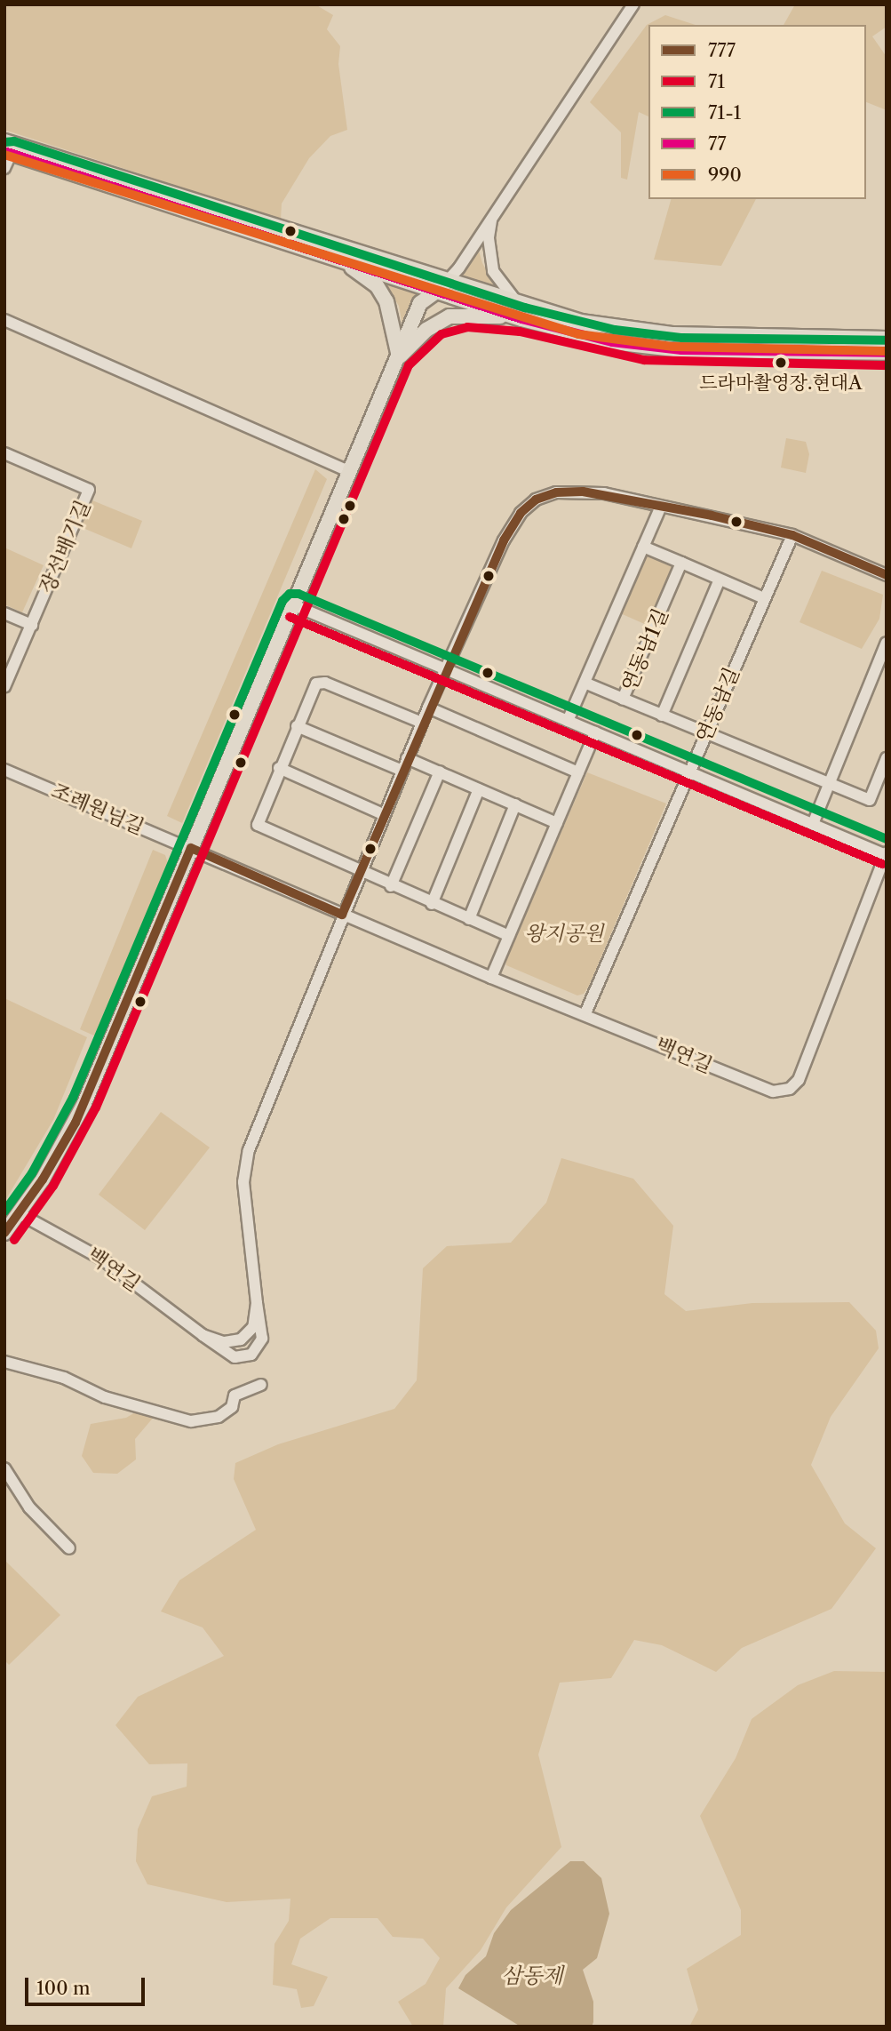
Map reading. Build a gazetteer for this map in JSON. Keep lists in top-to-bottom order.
{
  "streets": {
    "street": [
      "장선배기길",
      "연동남1길",
      "연동남길",
      "조례원님길",
      "백연길"
    ]
  },
  "crossings": [
    ["연동남1길", "연동남길"],
    ["연동남길", "백연길"],
    ["조례원님길", "백연길"]
  ],
  "water": ["삼동제"],
  "parks": ["왕지공원"],
  "places": ["드라마촬영장.현대A"],
  "lines": [
    "transit line 71-1",
    "transit line 77",
    "transit line 990",
    "transit line 71",
    "transit line 777"
  ],
  "legend": [
    "777",
    "71",
    "71-1",
    "77",
    "990"
  ],
  "scale_bar": "100 m"
}
